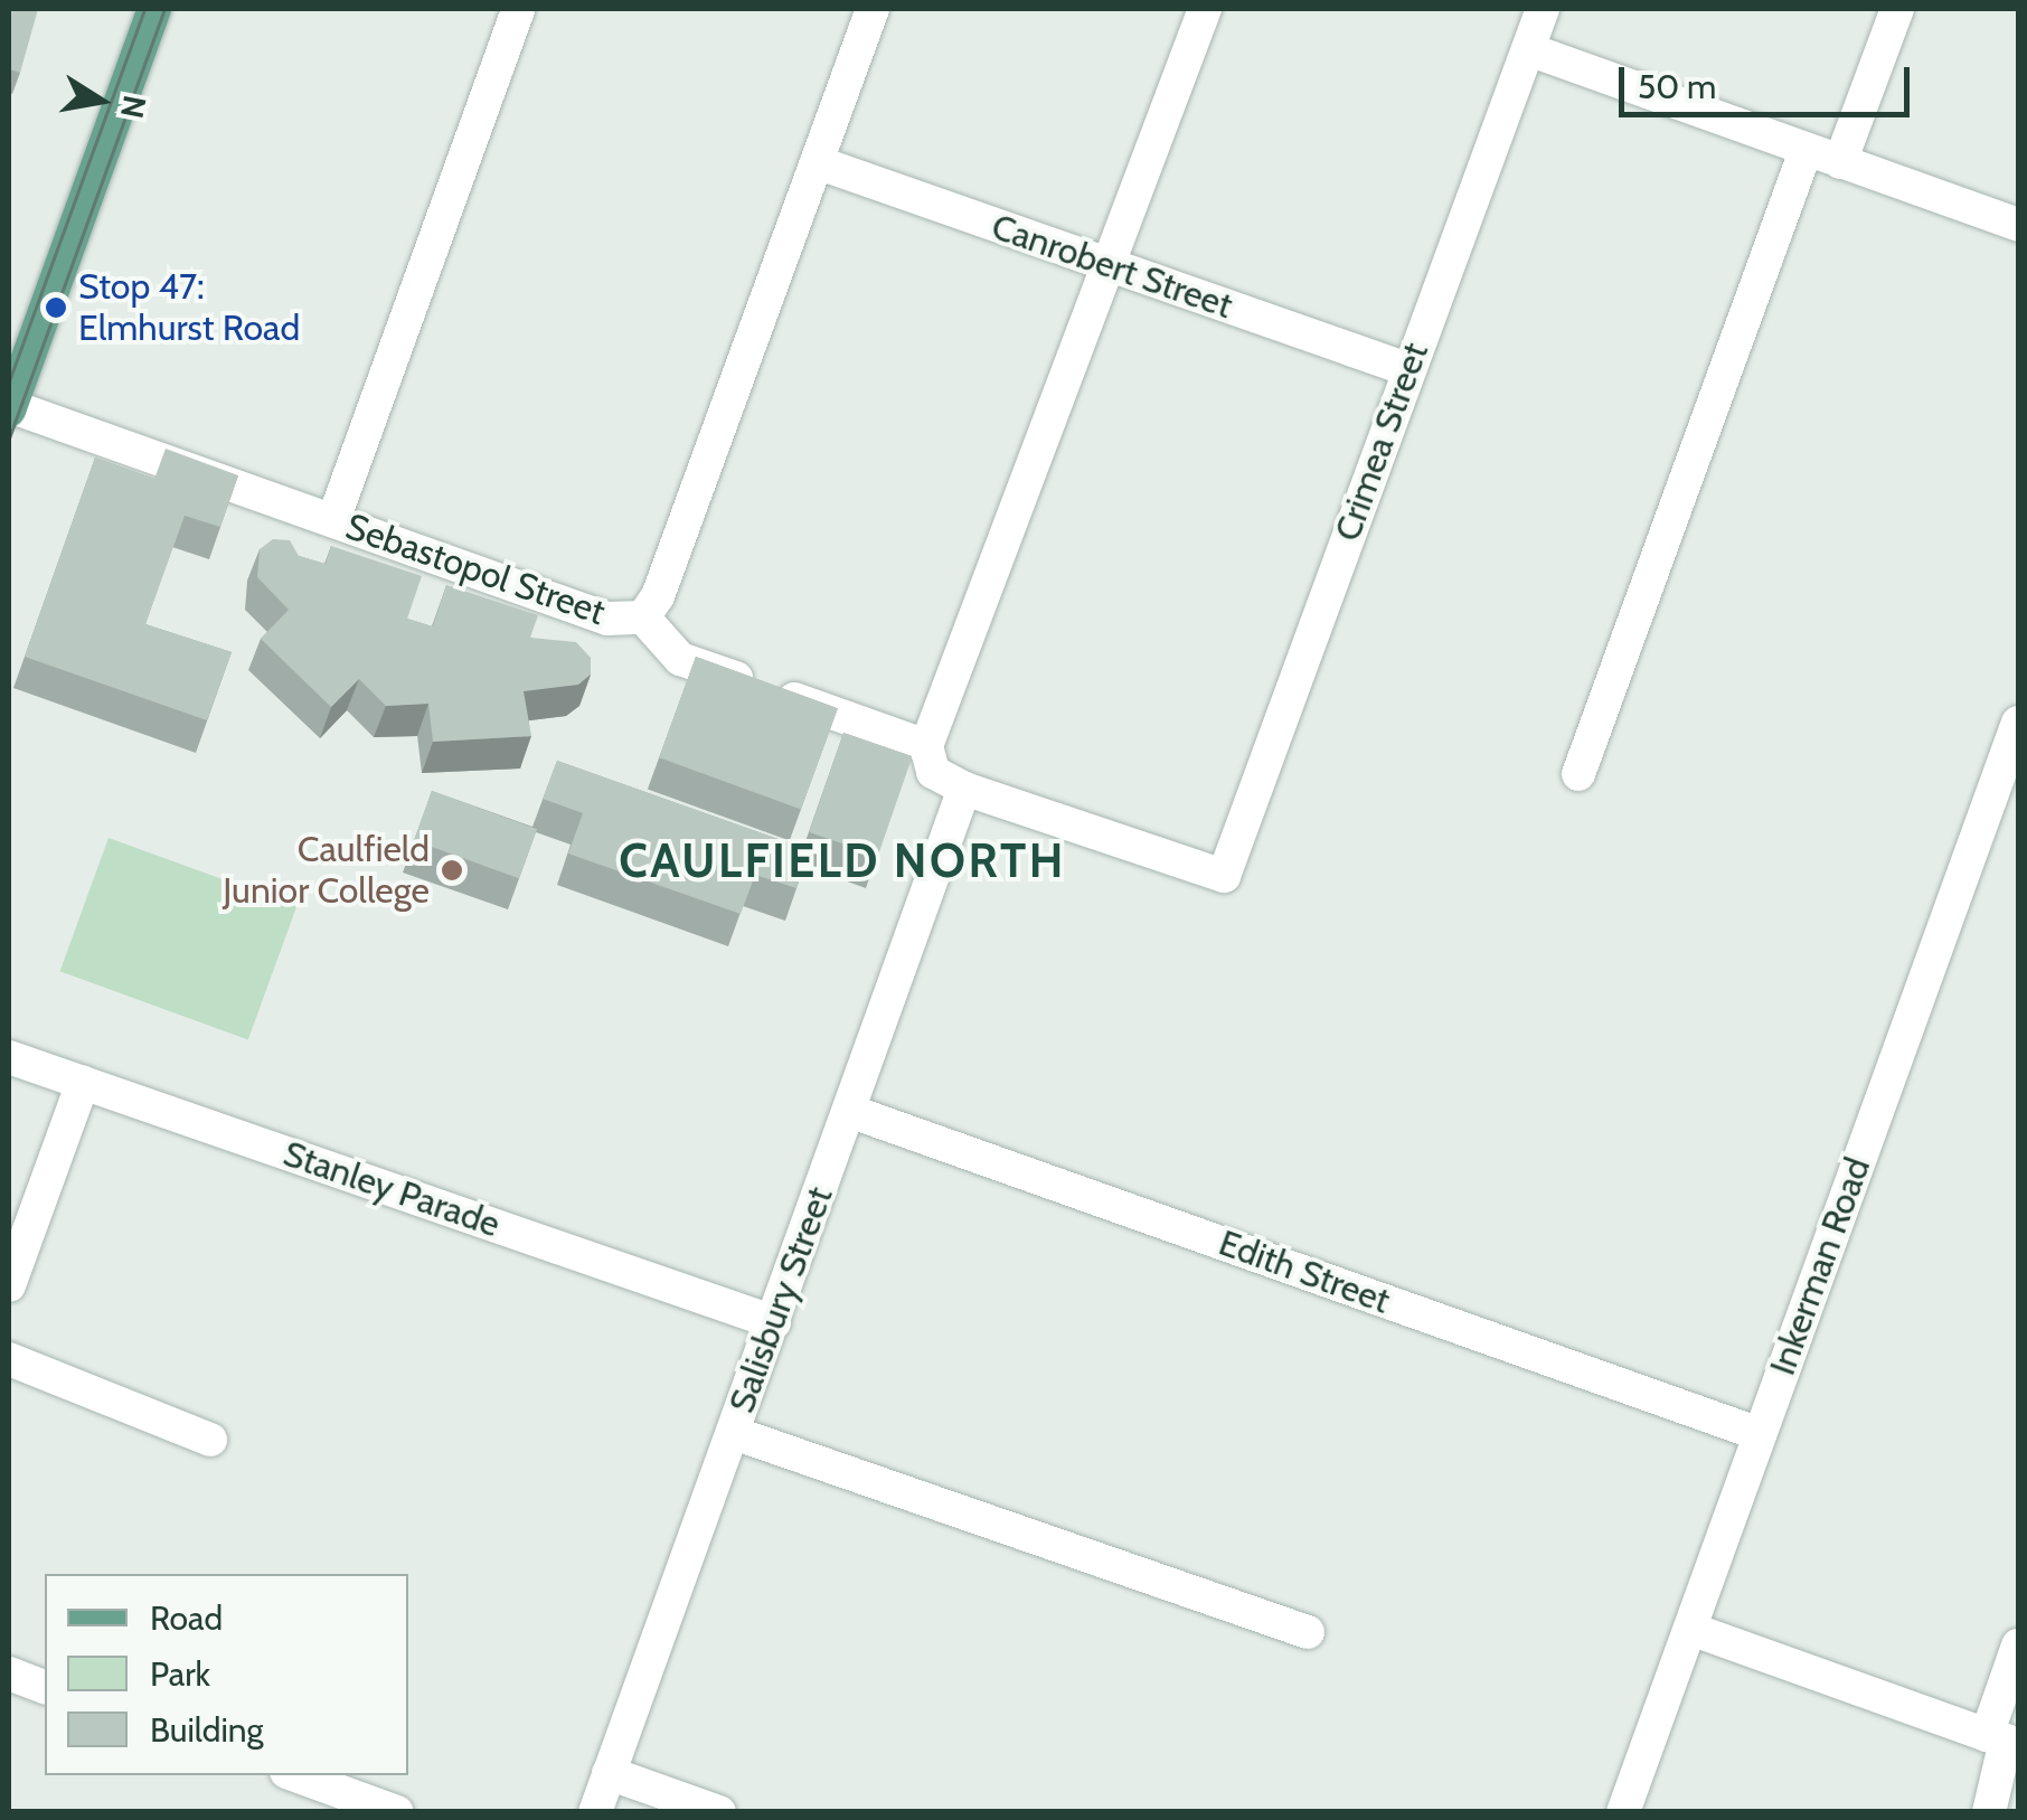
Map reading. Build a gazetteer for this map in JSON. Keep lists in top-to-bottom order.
{
  "streets": {
    "street": [
      "Canrobert Street",
      "Crimea Street",
      "Sebastopol Street",
      "Stanley Parade",
      "Inkerman Road",
      "Edith Street",
      "Salisbury Street"
    ]
  },
  "crossings": [
    ["Canrobert Street", "Crimea Street"],
    ["Canrobert Street", "Sebastopol Street"],
    ["Crimea Street", "Salisbury Street"],
    ["Stanley Parade", "Salisbury Street"],
    ["Inkerman Road", "Edith Street"],
    ["Edith Street", "Salisbury Street"]
  ],
  "districts": ["CAULFIELD NORTH"],
  "places": ["Stop 47: Elmhurst Road", "Caulfield Junior College"],
  "legend": ["Road", "Park", "Building"],
  "scale_bar": "50 m",
  "north": "right"
}
